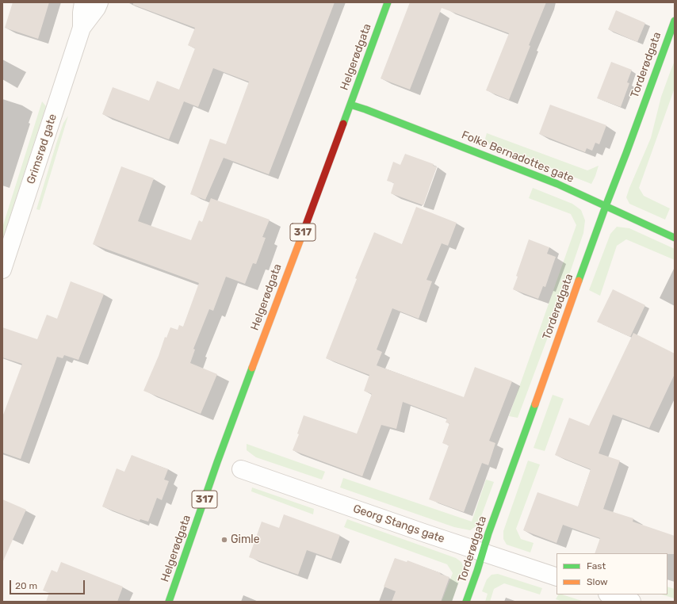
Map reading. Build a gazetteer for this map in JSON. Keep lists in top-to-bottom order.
{
  "streets": {
    "street": [
      "Helgerødgata",
      "Torderødgata",
      "Grimsrød gate",
      "Folke Bernadottes gate",
      "317",
      "Georg Stangs gate"
    ]
  },
  "crossings": [
    ["Helgerødgata", "Folke Bernadottes gate"],
    ["Torderødgata", "Folke Bernadottes gate"],
    ["Torderødgata", "Georg Stangs gate"]
  ],
  "places": ["Gimle"],
  "legend": ["Fast", "Slow"],
  "scale_bar": "20 m"
}
